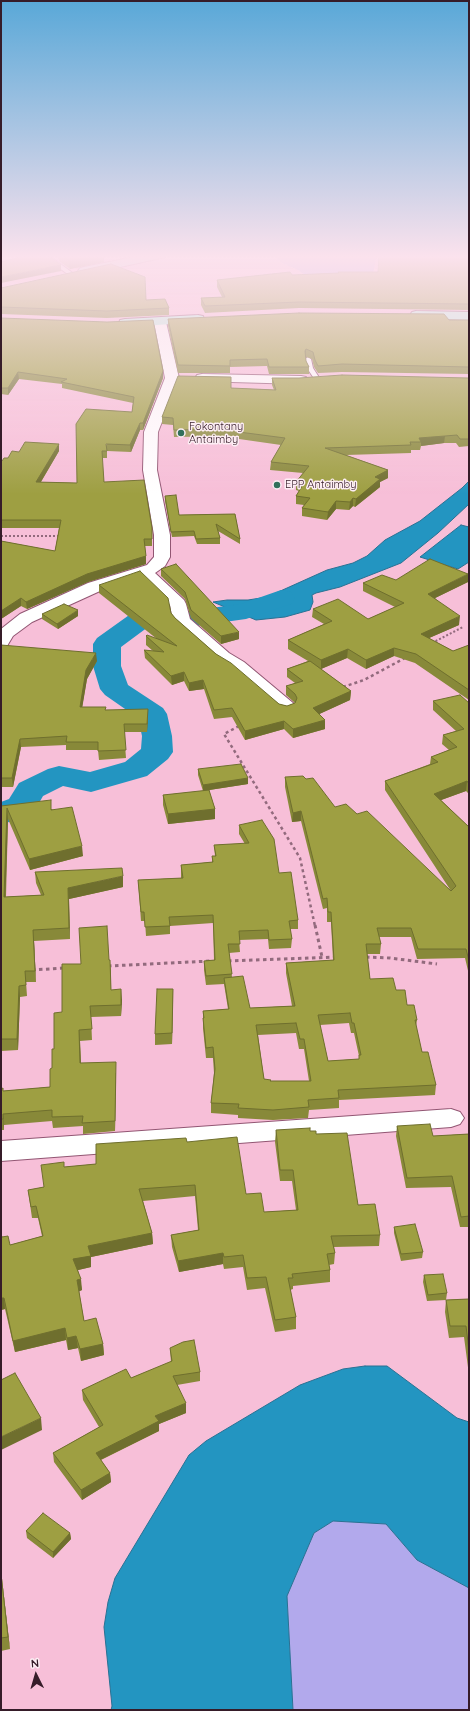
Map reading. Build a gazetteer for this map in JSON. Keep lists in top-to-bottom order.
{
  "places": ["Fokontany Antaimby", "EPP Antaimby"],
  "north": "top"
}
